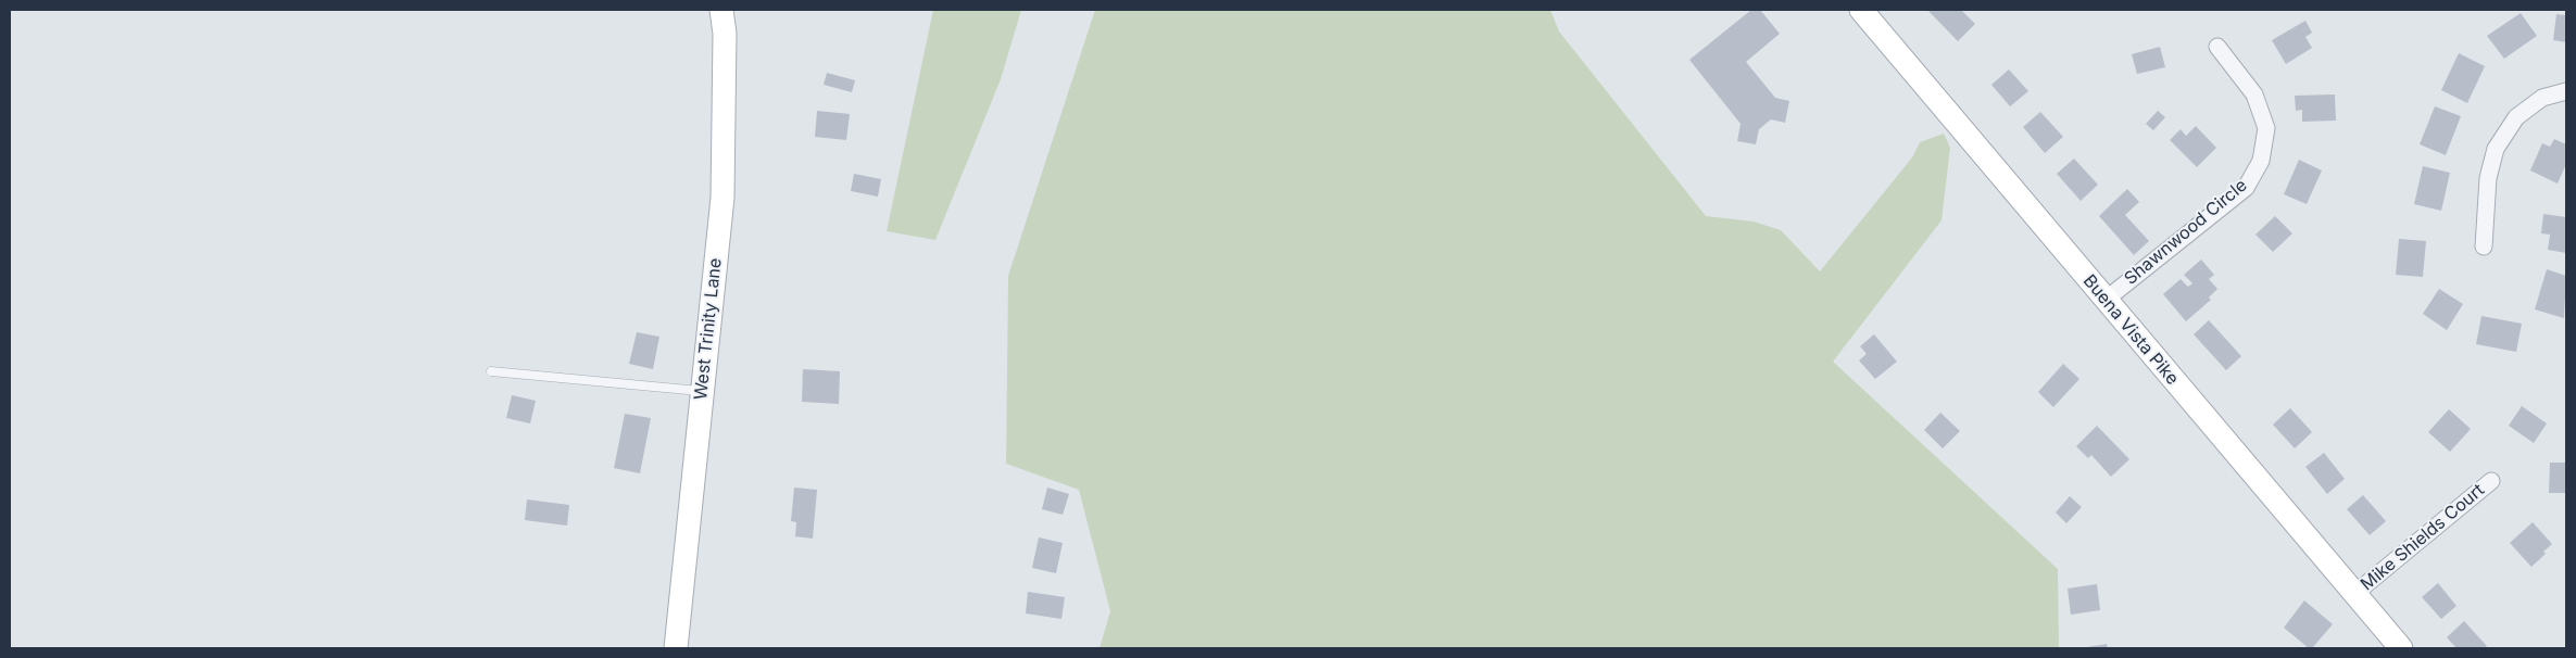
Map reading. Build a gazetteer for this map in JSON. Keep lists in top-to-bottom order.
{
  "streets": {
    "main road": ["West Trinity Lane", "Buena Vista Pike"],
    "street": ["Shawnwood Circle", "Mike Shields Court"]
  },
  "crossings": [
    ["Shawnwood Circle", "Buena Vista Pike"],
    ["Buena Vista Pike", "Mike Shields Court"]
  ]
}
